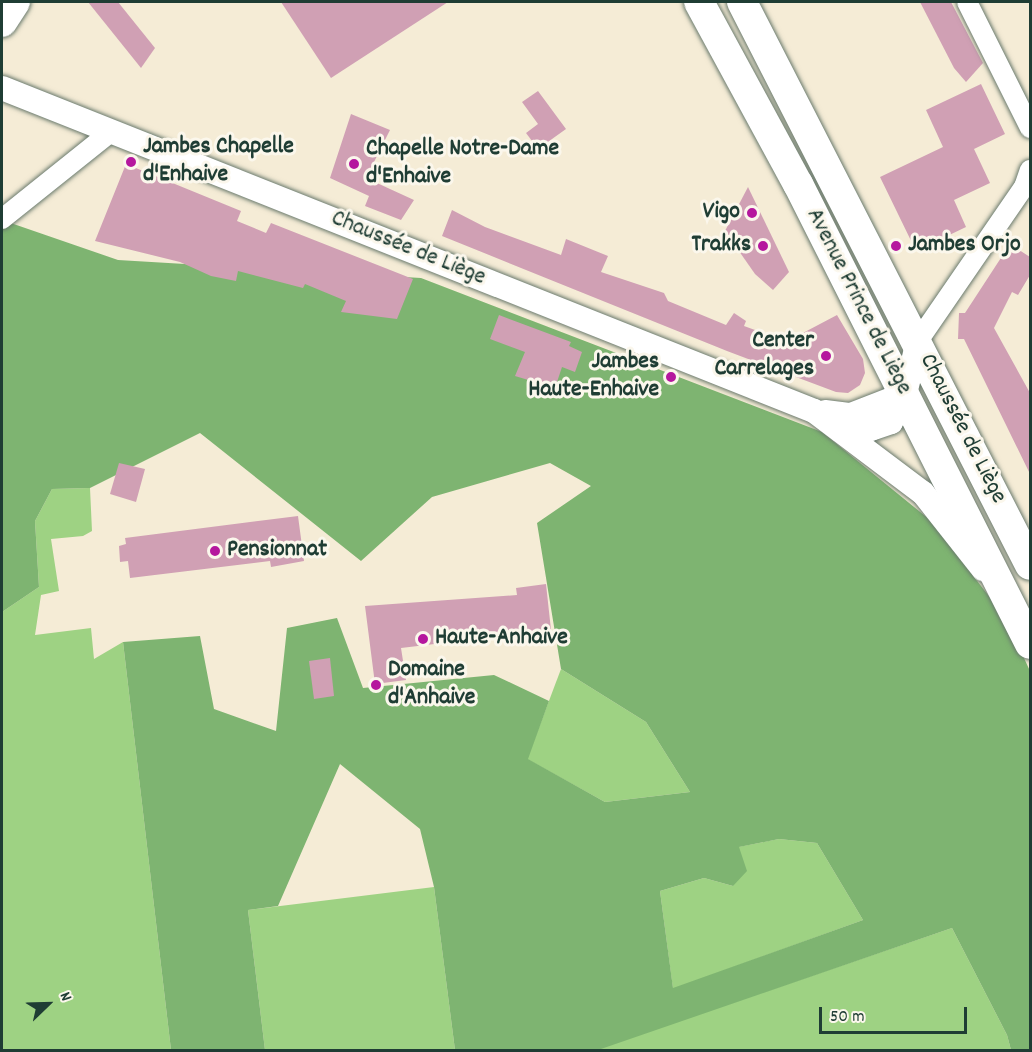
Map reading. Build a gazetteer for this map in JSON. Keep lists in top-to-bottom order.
{
  "streets": {
    "main road": ["Chaussée de Liège", "Avenue Prince de Liège"]
  },
  "crossings": [
    ["Chaussée de Liège", "Avenue Prince de Liège"]
  ],
  "places": [
    "Jambes Chapelle d'Enhaive",
    "Chapelle Notre-Dame d'Enhaive",
    "Vigo",
    "Trakks",
    "Jambes Orjo",
    "Center Carrelages",
    "Jambes Haute-Enhaive",
    "Pensionnat",
    "Haute-Anhaive",
    "Domaine d'Anhaive"
  ],
  "scale_bar": "50 m",
  "north": "top right"
}
